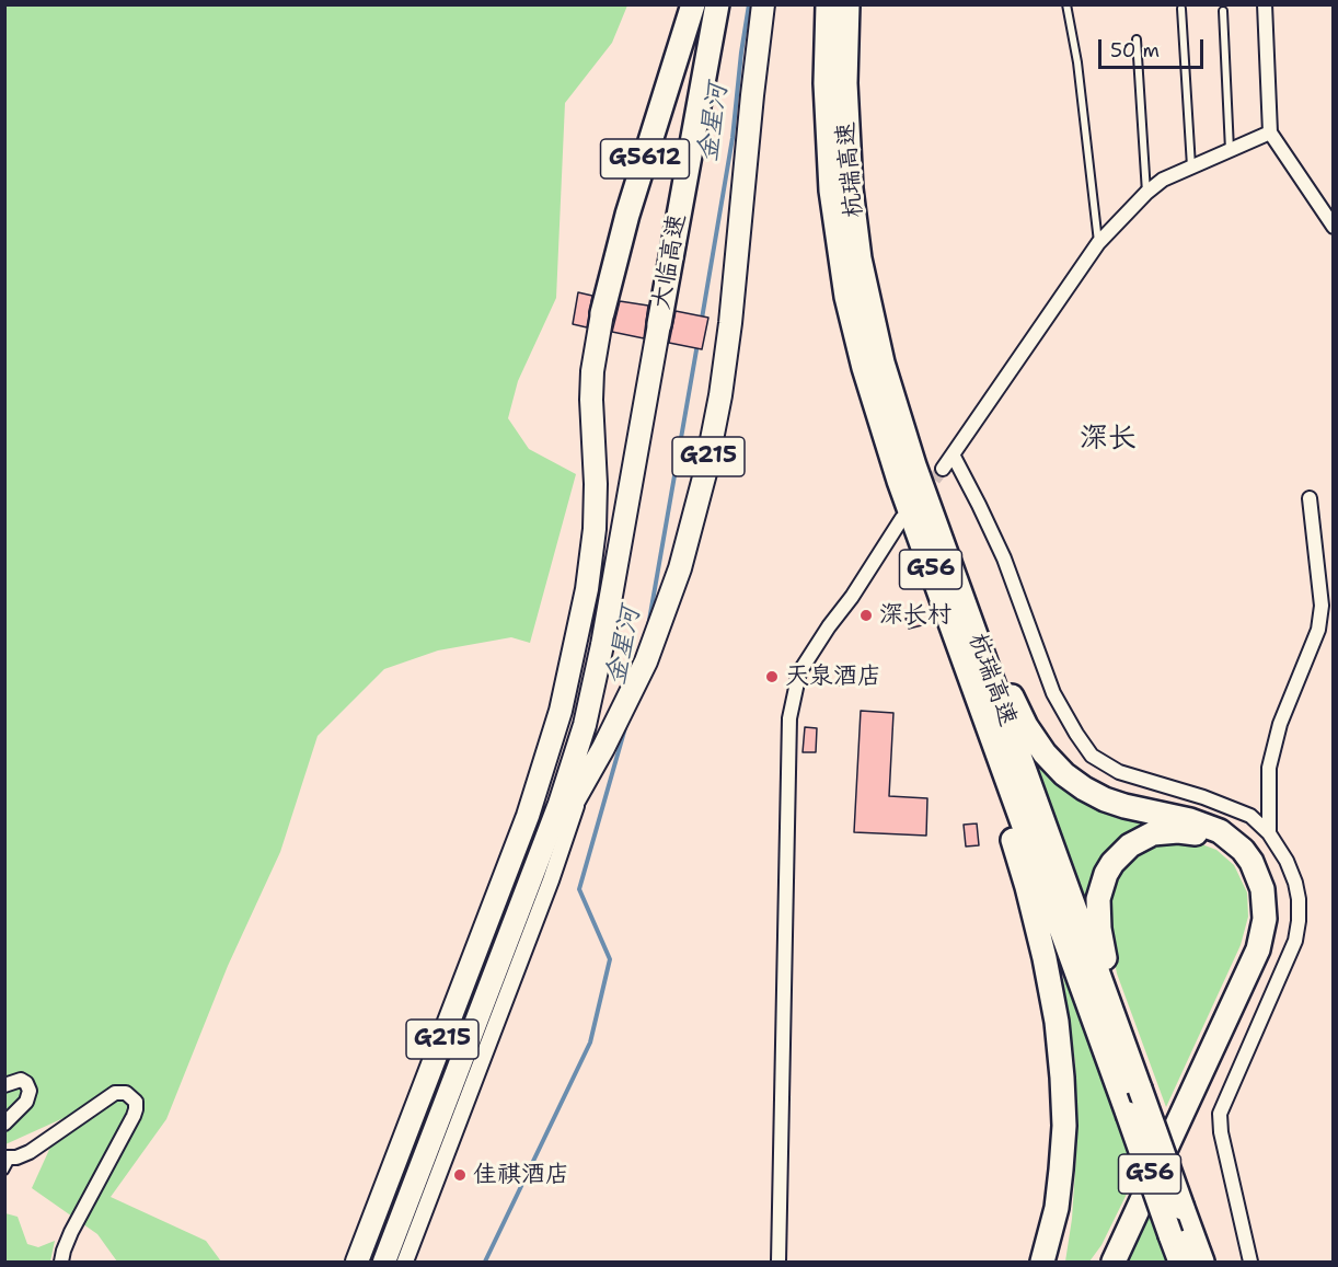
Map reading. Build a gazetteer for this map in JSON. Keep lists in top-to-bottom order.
{
  "streets": {
    "highway": [
      "G5612",
      "杭瑞高速",
      "大临高速",
      "G215",
      "G56"
    ]
  },
  "crossings": [
    ["大临高速", "G215"]
  ],
  "districts": ["深长"],
  "water": ["金星河"],
  "places": ["深长村", "天泉酒店", "佳祺酒店"],
  "scale_bar": "50 m"
}
